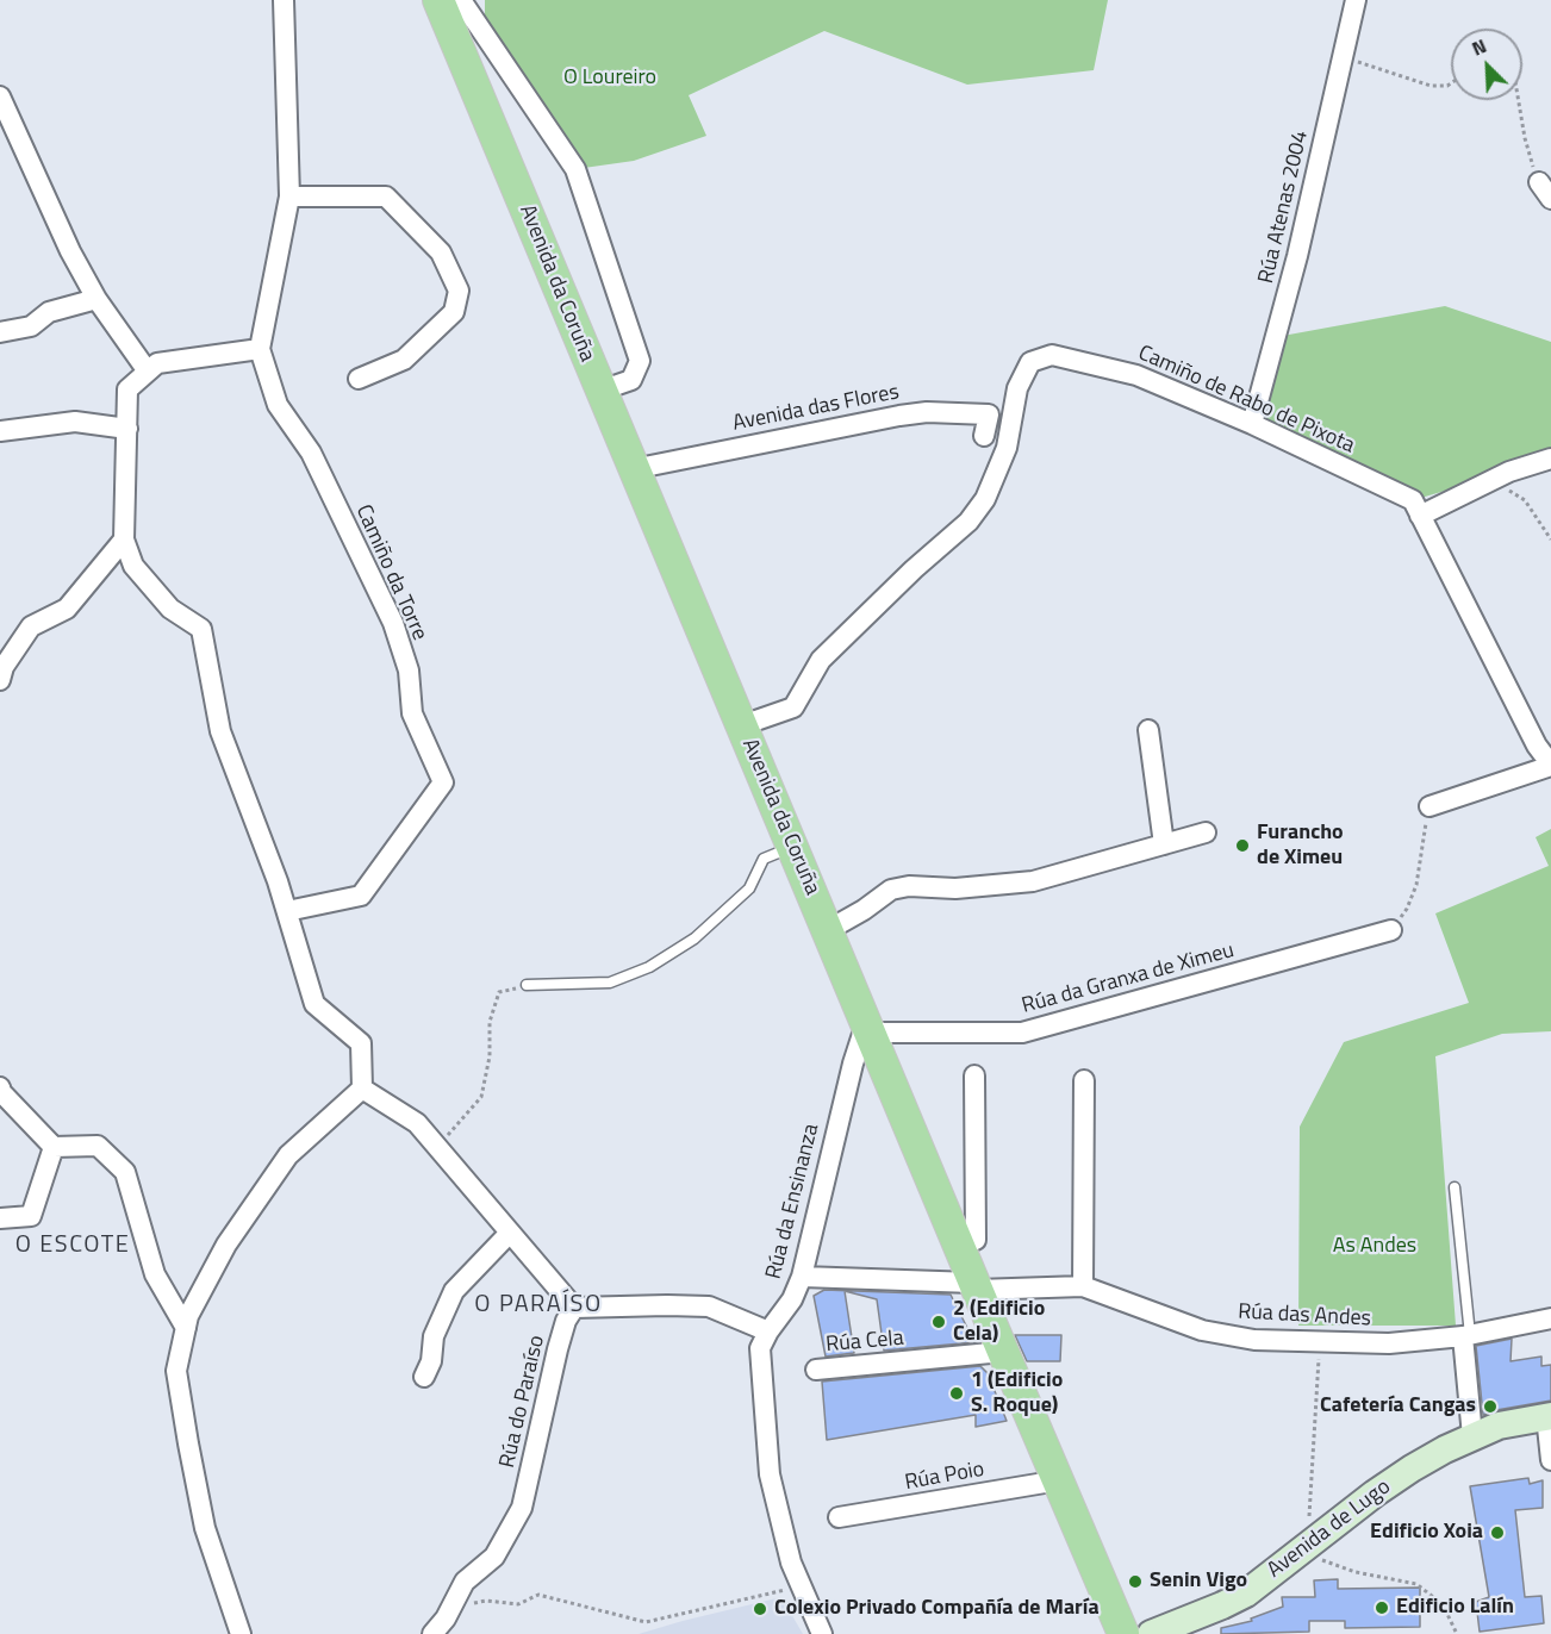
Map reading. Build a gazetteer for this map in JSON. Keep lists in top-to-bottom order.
{
  "streets": {
    "main road": ["Avenida da Coruña"],
    "street": [
      "Rúa Atenas 2004",
      "Camiño de Rabo de Pixota",
      "Avenida das Flores",
      "Camiño da Torre",
      "Rúa da Granxa de Ximeu",
      "Rúa da Ensinanza",
      "Rúa das Andes",
      "Rúa Cela",
      "Rúa do Paraíso",
      "Rúa Poio",
      "Avenida de Lugo"
    ]
  },
  "crossings": [
    ["Rúa Atenas 2004", "Camiño de Rabo de Pixota"],
    ["Avenida da Coruña", "Camiño de Rabo de Pixota"],
    ["Avenida da Coruña", "Avenida das Flores"],
    ["Avenida da Coruña", "Rúa da Granxa de Ximeu"],
    ["Avenida da Coruña", "Rúa da Ensinanza"],
    ["Avenida da Coruña", "Rúa das Andes"],
    ["Avenida da Coruña", "Rúa Cela"],
    ["Avenida da Coruña", "Rúa Poio"],
    ["Rúa da Granxa de Ximeu", "Rúa da Ensinanza"],
    ["Rúa da Ensinanza", "Rúa das Andes"]
  ],
  "districts": ["O ESCOTE", "O PARAÍSO"],
  "parks": ["O Loureiro", "As Andes"],
  "places": [
    "Furancho de Ximeu",
    "2 (Edificio Cela)",
    "1 (Edificio S. Roque)",
    "Cafetería Cangas",
    "Edificio Xoia",
    "Senin Vigo",
    "Edificio Lalín",
    "Colexio Privado Compañía de María"
  ],
  "north": "top left"
}
